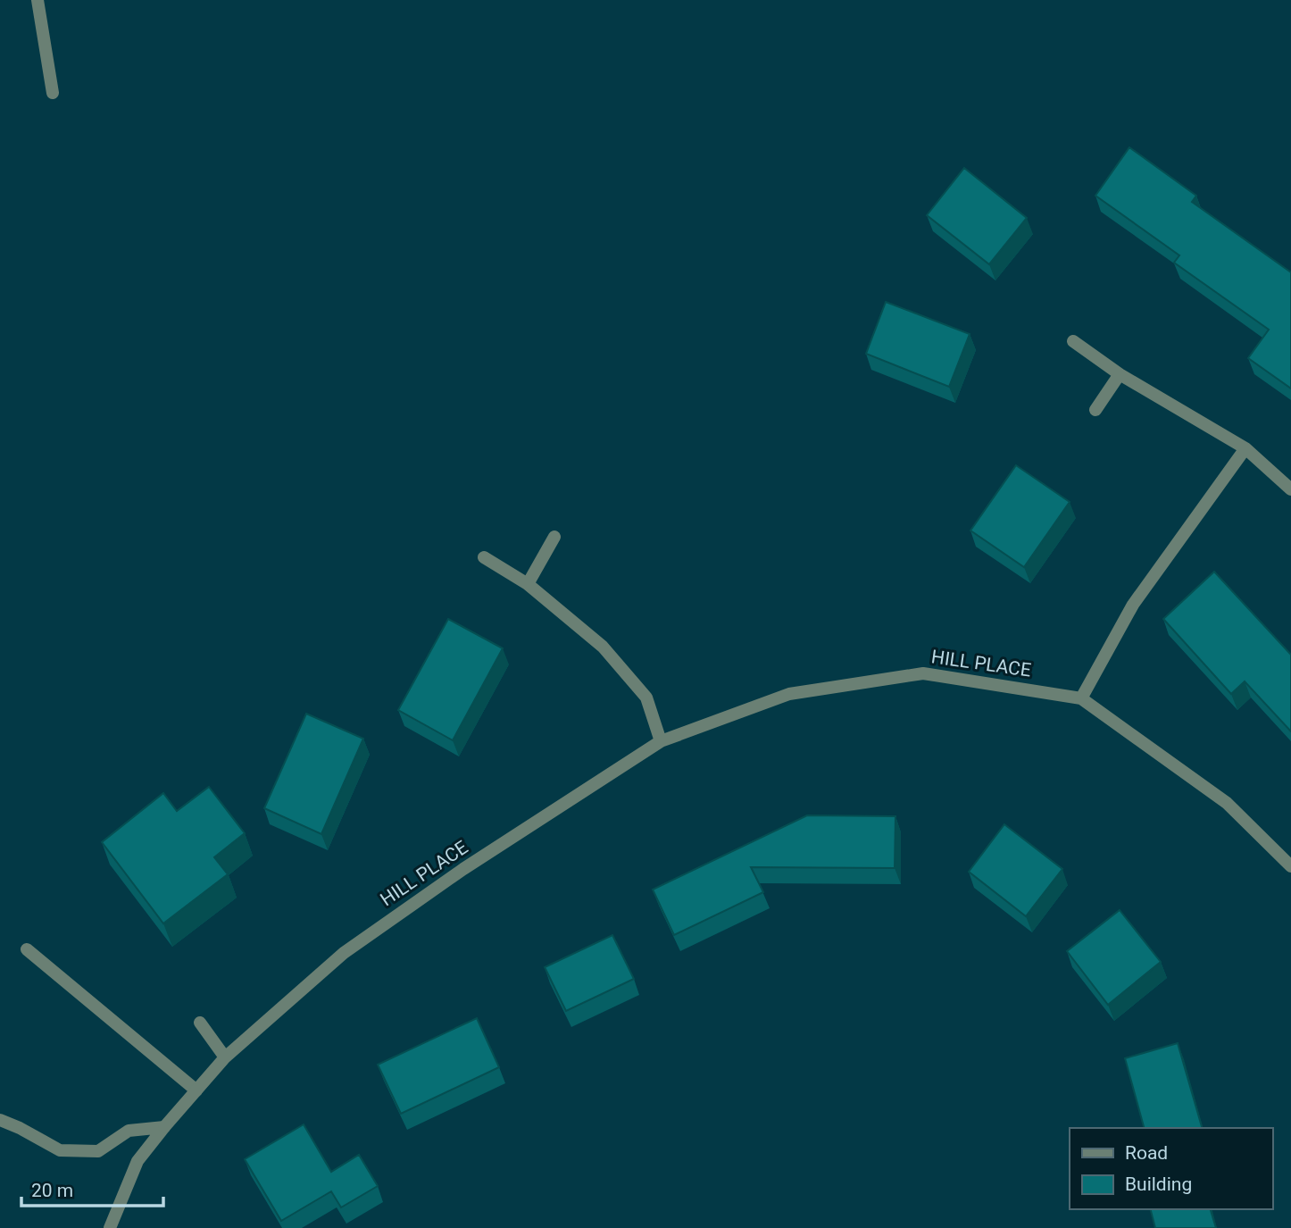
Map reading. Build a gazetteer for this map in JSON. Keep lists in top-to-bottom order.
{
  "streets": {
    "street": ["HILL PLACE"]
  },
  "legend": ["Road", "Building"],
  "scale_bar": "20 m"
}
